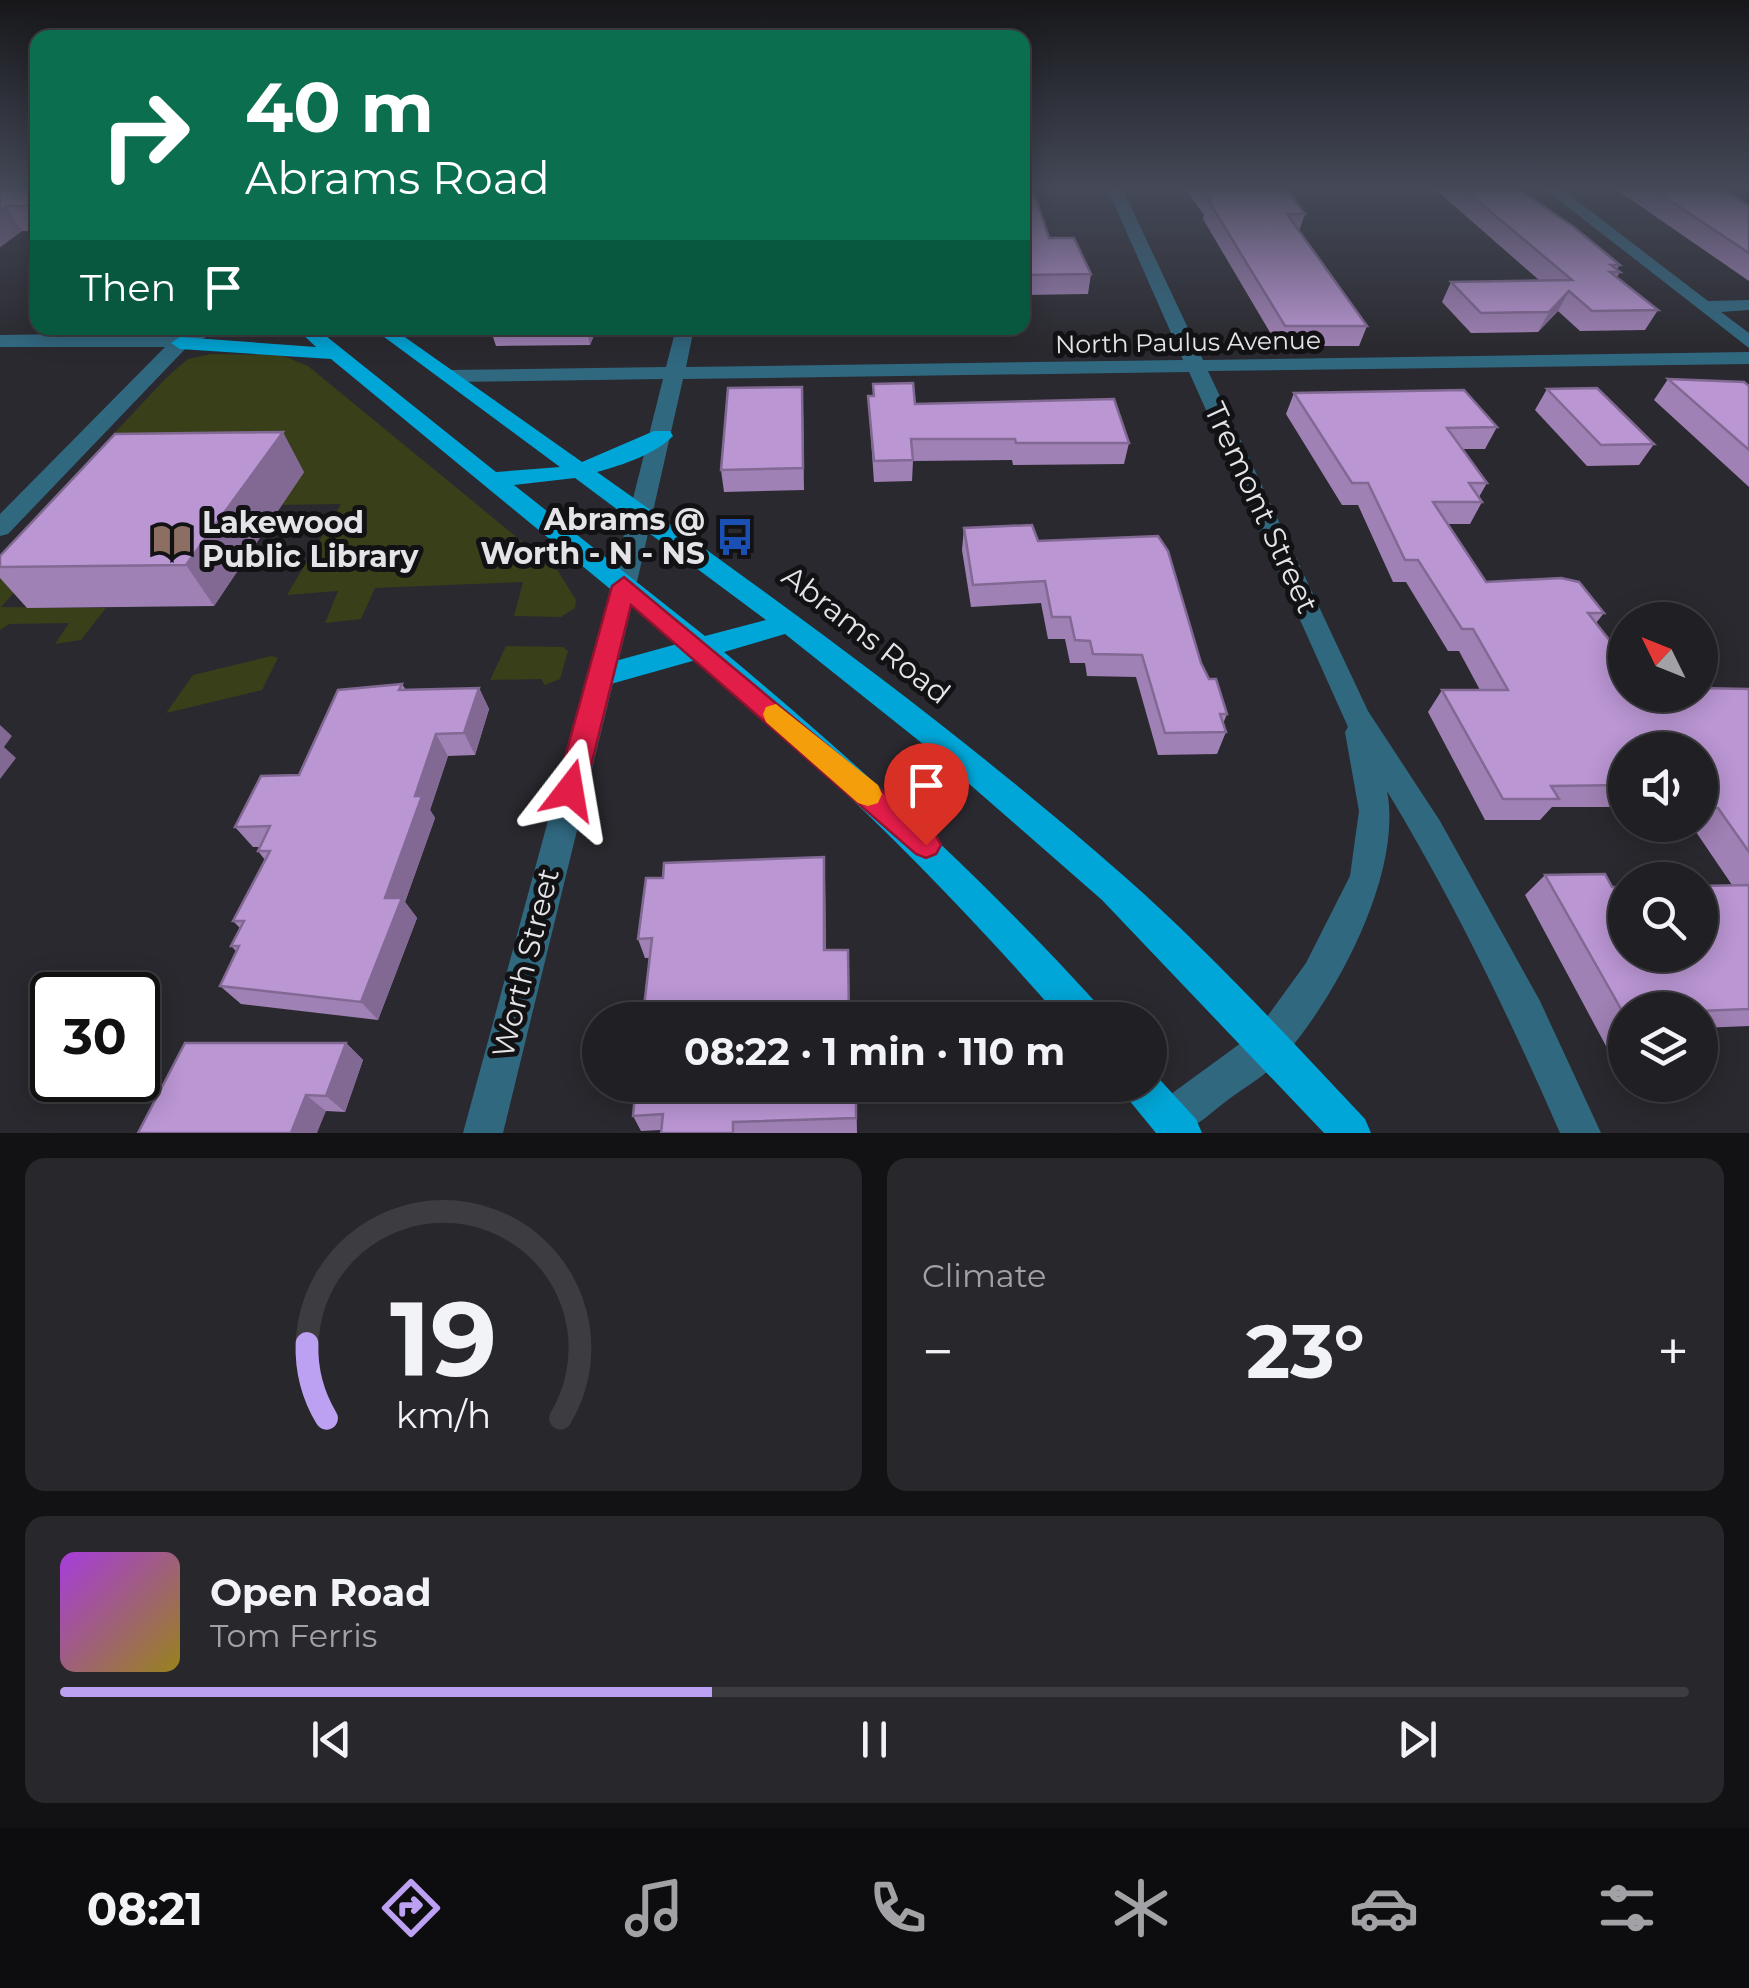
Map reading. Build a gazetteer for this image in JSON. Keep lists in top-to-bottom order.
{
  "streets": {
    "main road": ["Abrams Road"],
    "street": ["North Paulus Avenue", "Tremont Street", "Worth Street"]
  },
  "crossings": [
    ["North Paulus Avenue", "Tremont Street"],
    ["North Paulus Avenue", "Abrams Road"],
    ["North Paulus Avenue", "Worth Street"],
    ["Tremont Street", "Abrams Road"],
    ["Abrams Road", "Worth Street"]
  ],
  "places": {
    "bus stop": ["Abrams @ Worth - N - NS"],
    "library": ["Lakewood Public Library"]
  },
  "north": "top left",
  "page": {
    "turn": ["40 m", "Abrams Road"],
    "then": "Then",
    "limit": "30",
    "trip": "08:22 · 1 min · 110 m",
    "tile": "Climate",
    "heat": ["−", "23°", "+"],
    "song": ["Open Road", "Tom Ferris"],
    "tabs": "08:21",
    "gauge": ["19", "km/h"]
  }
}
